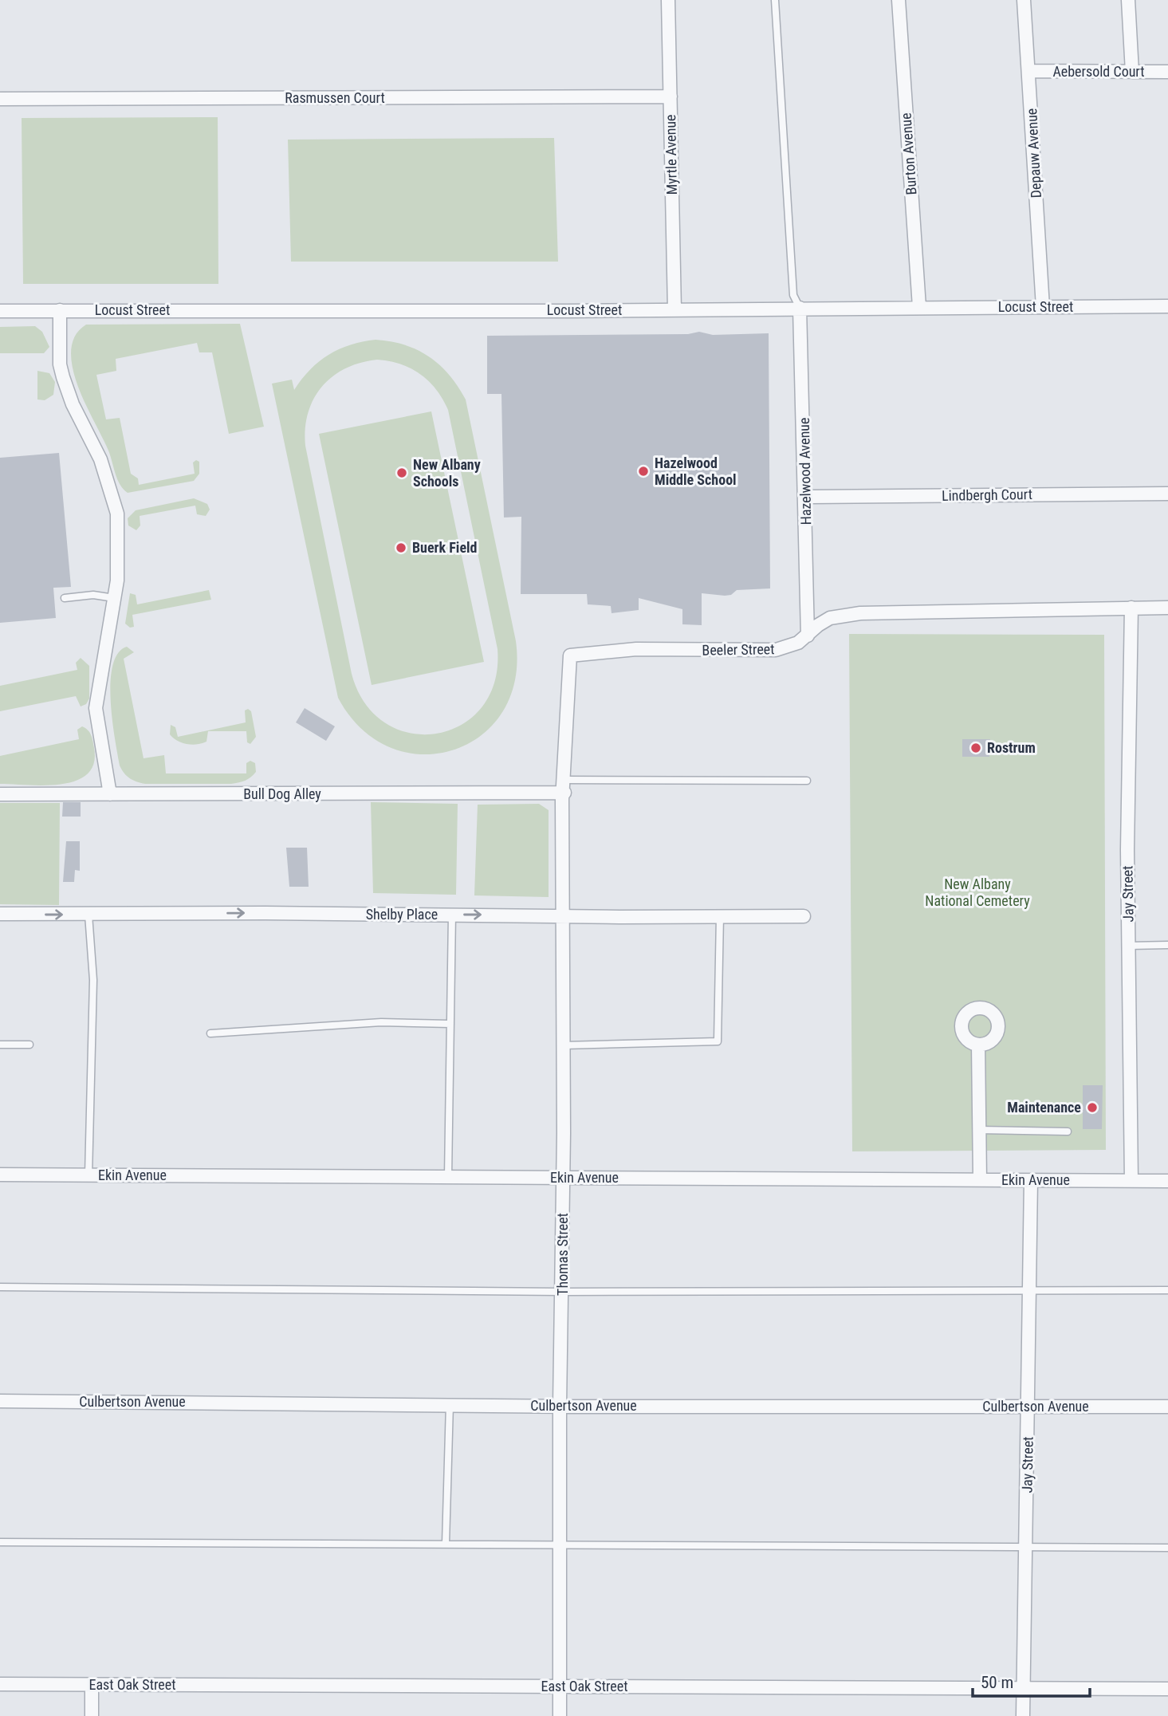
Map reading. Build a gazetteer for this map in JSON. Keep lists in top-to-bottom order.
{
  "streets": {
    "street": [
      "Aebersold Court",
      "Rasmussen Court",
      "Depauw Avenue",
      "Burton Avenue",
      "Myrtle Avenue",
      "Locust Street",
      "Hazelwood Avenue",
      "Lindbergh Court",
      "Beeler Street",
      "Bull Dog Alley",
      "Jay Street",
      "Shelby Place",
      "Ekin Avenue",
      "Thomas Street",
      "Culbertson Avenue",
      "East Oak Street"
    ]
  },
  "crossings": [
    ["Aebersold Court", "Depauw Avenue"],
    ["Rasmussen Court", "Myrtle Avenue"],
    ["Depauw Avenue", "Locust Street"],
    ["Burton Avenue", "Locust Street"],
    ["Myrtle Avenue", "Locust Street"],
    ["Locust Street", "Hazelwood Avenue"],
    ["Hazelwood Avenue", "Lindbergh Court"],
    ["Hazelwood Avenue", "Beeler Street"],
    ["Beeler Street", "Bull Dog Alley"],
    ["Beeler Street", "Jay Street"],
    ["Beeler Street", "Thomas Street"],
    ["Bull Dog Alley", "Thomas Street"],
    ["Jay Street", "Ekin Avenue"],
    ["Jay Street", "Culbertson Avenue"],
    ["Jay Street", "East Oak Street"],
    ["Shelby Place", "Thomas Street"],
    ["Ekin Avenue", "Thomas Street"],
    ["Thomas Street", "Culbertson Avenue"],
    ["Thomas Street", "East Oak Street"]
  ],
  "one_way": ["Shelby Place"],
  "parks": ["New Albany National Cemetery"],
  "places": [
    "Hazelwood Middle School",
    "New Albany Schools",
    "Buerk Field",
    "Rostrum",
    "Maintenance"
  ],
  "scale_bar": "50 m"
}
